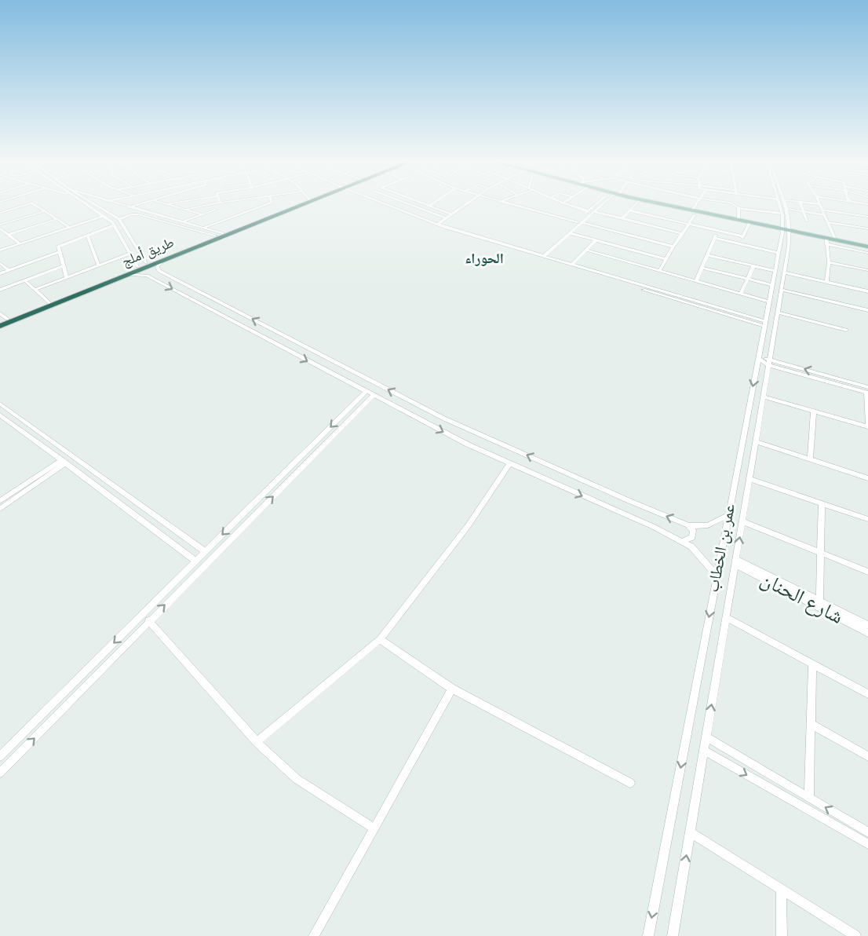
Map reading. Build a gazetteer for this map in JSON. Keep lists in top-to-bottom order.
{
  "streets": {
    "highway": ["طريق أملج"],
    "street": ["عمر بن الخطاب", "شارع الحنان"]
  },
  "crossings": [
    ["عمر بن الخطاب", "شارع الحنان"]
  ],
  "districts": ["الحوراء"]
}
